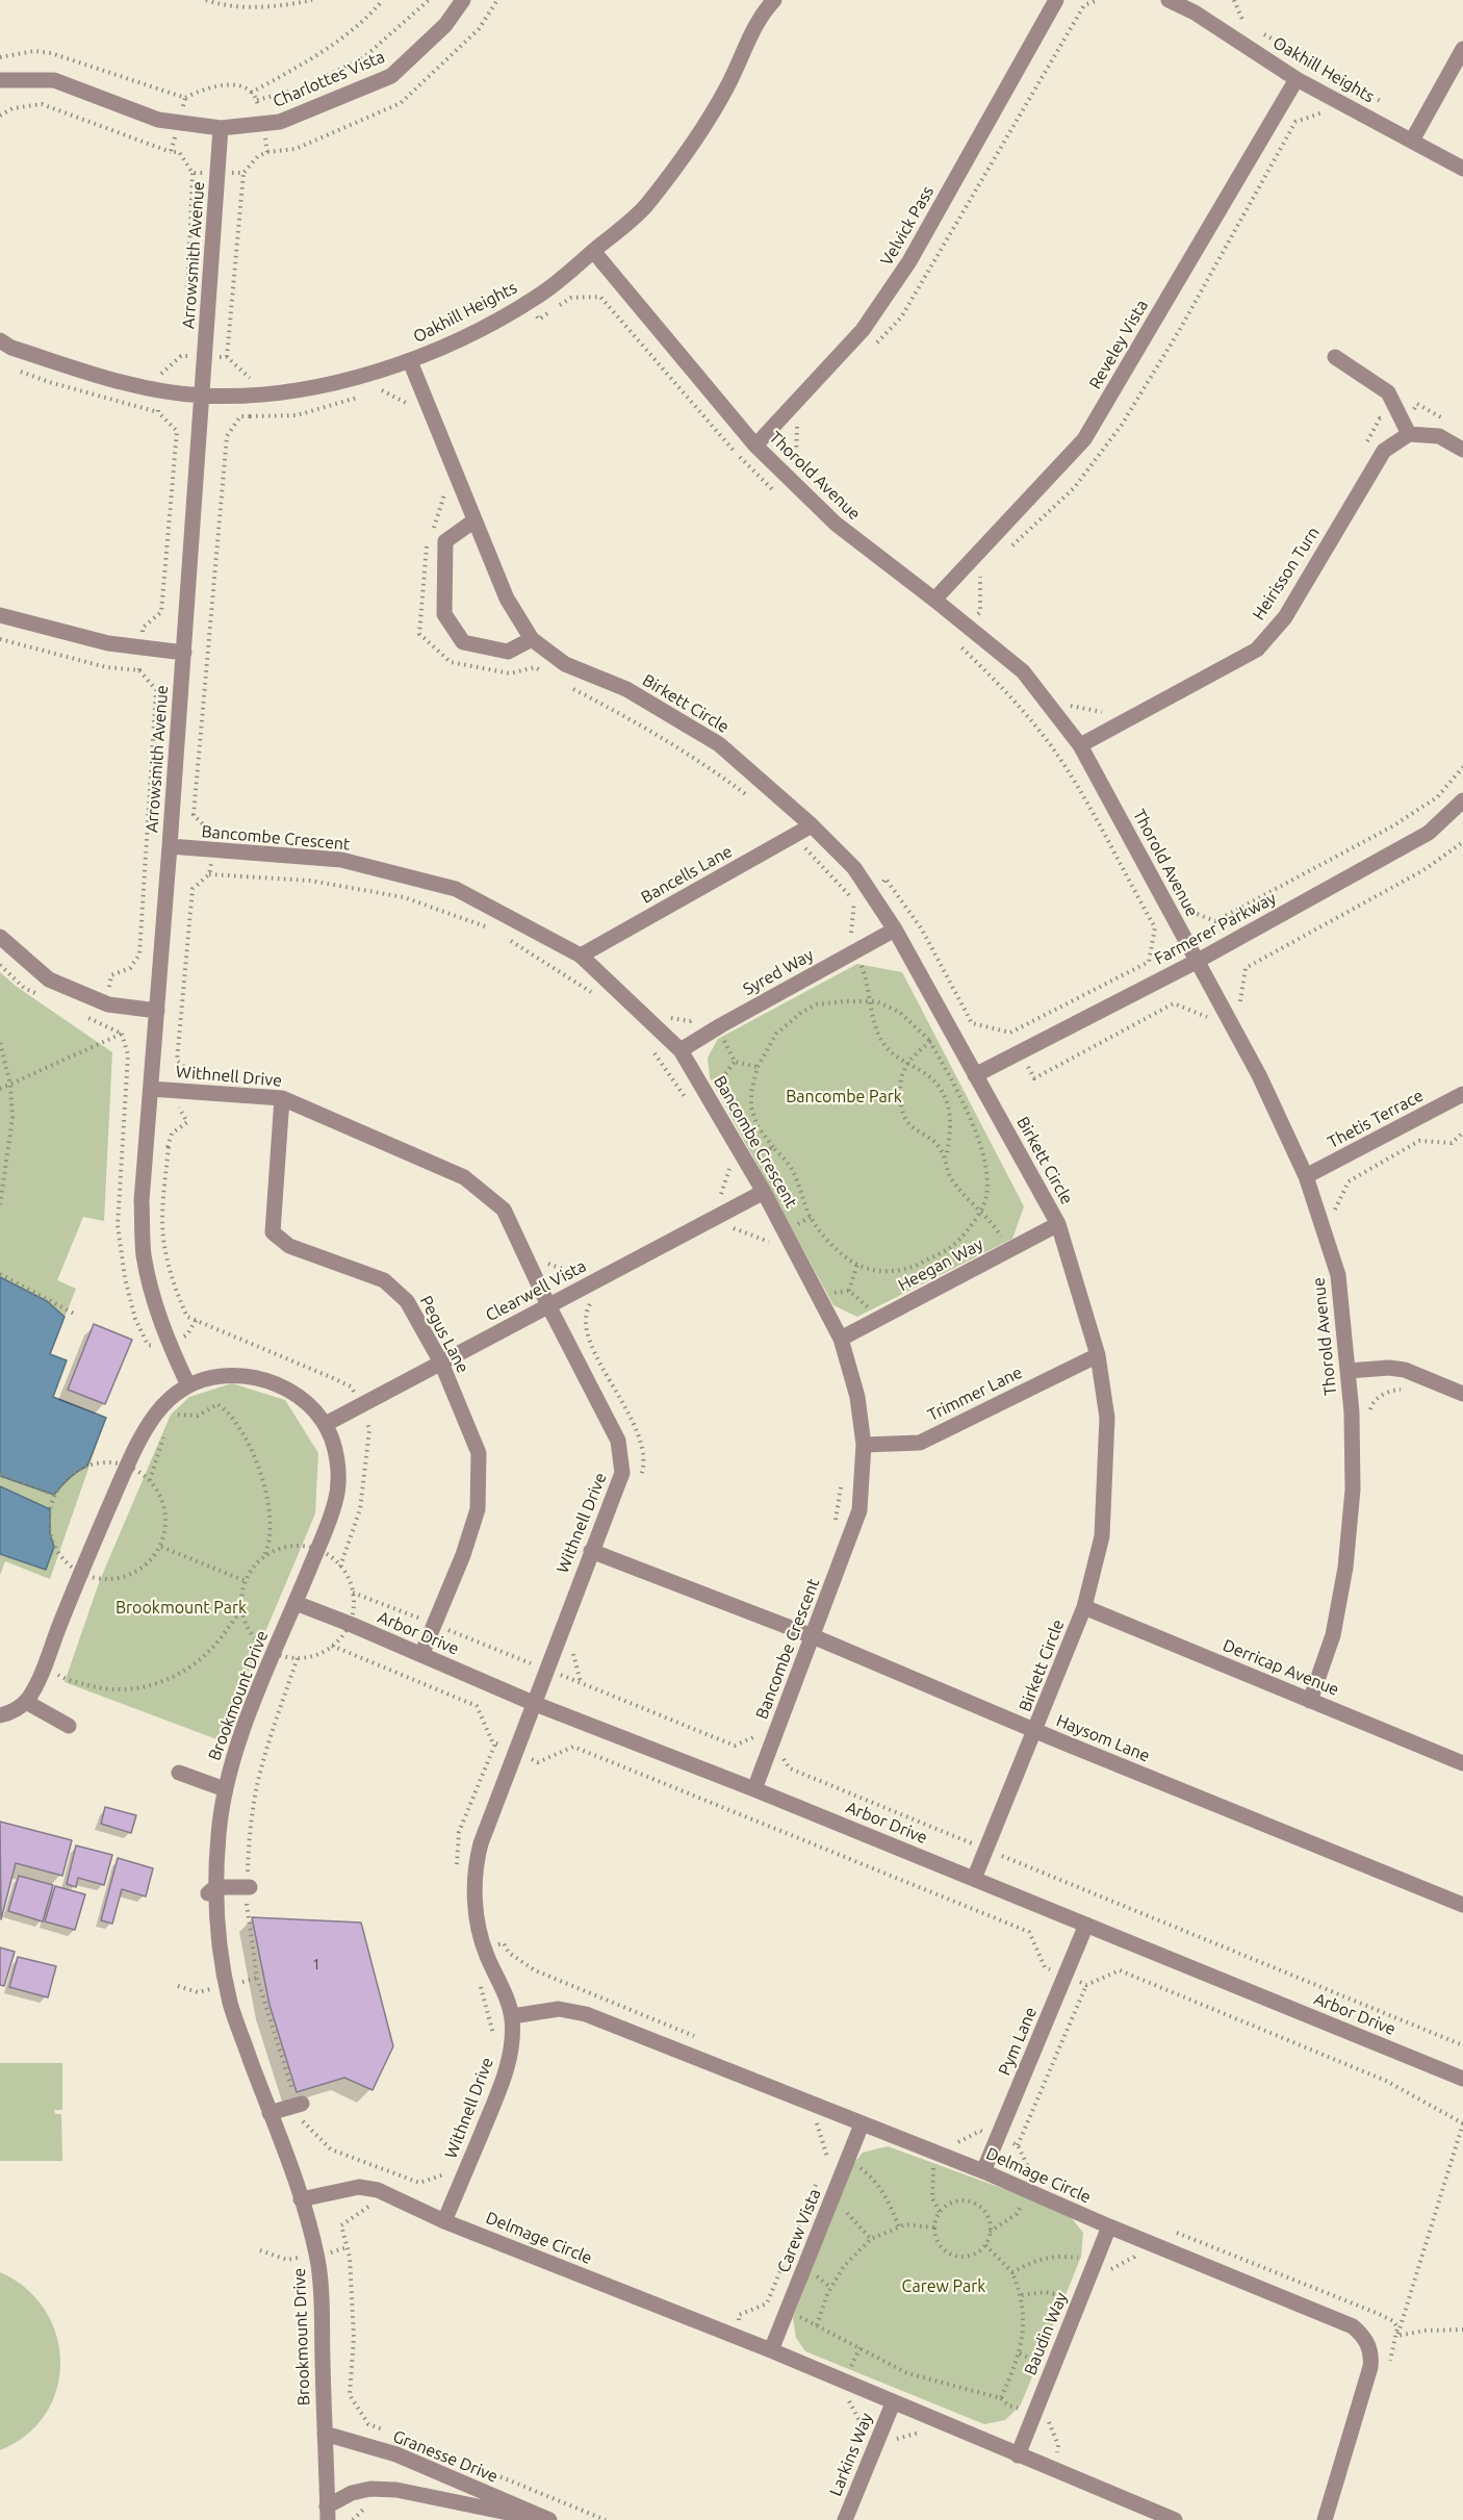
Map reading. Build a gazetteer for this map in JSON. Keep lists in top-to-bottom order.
{
  "streets": {
    "street": [
      "Oakhill Heights",
      "Charlottes Vista",
      "Velvick Pass",
      "Arrowsmith Avenue",
      "Reveley Vista",
      "Thorold Avenue",
      "Heirisson Turn",
      "Birkett Circle",
      "Bancombe Crescent",
      "Bancells Lane",
      "Farmerer Parkway",
      "Syred Way",
      "Withnell Drive",
      "Thetis Terrace",
      "Heegan Way",
      "Clearwell Vista",
      "Pegus Lane",
      "Trimmer Lane",
      "Arbor Drive",
      "Derricap Avenue",
      "Brookmount Drive",
      "Haysom Lane",
      "Pym Lane",
      "Delmage Circle",
      "Carew Vista",
      "Baudin Way",
      "Larkins Way",
      "Granesse Drive"
    ]
  },
  "crossings": [
    ["Oakhill Heights", "Arrowsmith Avenue"],
    ["Oakhill Heights", "Reveley Vista"],
    ["Oakhill Heights", "Thorold Avenue"],
    ["Oakhill Heights", "Birkett Circle"],
    ["Charlottes Vista", "Arrowsmith Avenue"],
    ["Velvick Pass", "Thorold Avenue"],
    ["Arrowsmith Avenue", "Bancombe Crescent"],
    ["Arrowsmith Avenue", "Withnell Drive"],
    ["Arrowsmith Avenue", "Brookmount Drive"],
    ["Reveley Vista", "Thorold Avenue"],
    ["Thorold Avenue", "Heirisson Turn"],
    ["Thorold Avenue", "Farmerer Parkway"],
    ["Thorold Avenue", "Thetis Terrace"],
    ["Thorold Avenue", "Derricap Avenue"],
    ["Birkett Circle", "Bancells Lane"],
    ["Birkett Circle", "Farmerer Parkway"],
    ["Birkett Circle", "Syred Way"],
    ["Birkett Circle", "Heegan Way"],
    ["Birkett Circle", "Trimmer Lane"],
    ["Birkett Circle", "Arbor Drive"],
    ["Birkett Circle", "Derricap Avenue"],
    ["Birkett Circle", "Haysom Lane"],
    ["Bancombe Crescent", "Bancells Lane"],
    ["Bancombe Crescent", "Syred Way"],
    ["Bancombe Crescent", "Heegan Way"],
    ["Bancombe Crescent", "Clearwell Vista"],
    ["Bancombe Crescent", "Trimmer Lane"],
    ["Bancombe Crescent", "Arbor Drive"],
    ["Bancombe Crescent", "Haysom Lane"],
    ["Withnell Drive", "Clearwell Vista"],
    ["Withnell Drive", "Pegus Lane"],
    ["Withnell Drive", "Arbor Drive"],
    ["Withnell Drive", "Haysom Lane"],
    ["Withnell Drive", "Delmage Circle"],
    ["Clearwell Vista", "Pegus Lane"],
    ["Clearwell Vista", "Brookmount Drive"],
    ["Pegus Lane", "Arbor Drive"],
    ["Arbor Drive", "Brookmount Drive"],
    ["Arbor Drive", "Pym Lane"],
    ["Brookmount Drive", "Delmage Circle"],
    ["Brookmount Drive", "Granesse Drive"],
    ["Pym Lane", "Delmage Circle"],
    ["Delmage Circle", "Carew Vista"],
    ["Delmage Circle", "Baudin Way"],
    ["Delmage Circle", "Larkins Way"]
  ],
  "parks": ["Bancombe Park", "Brookmount Park", "Carew Park"],
  "house_numbers": ["1"]
}
